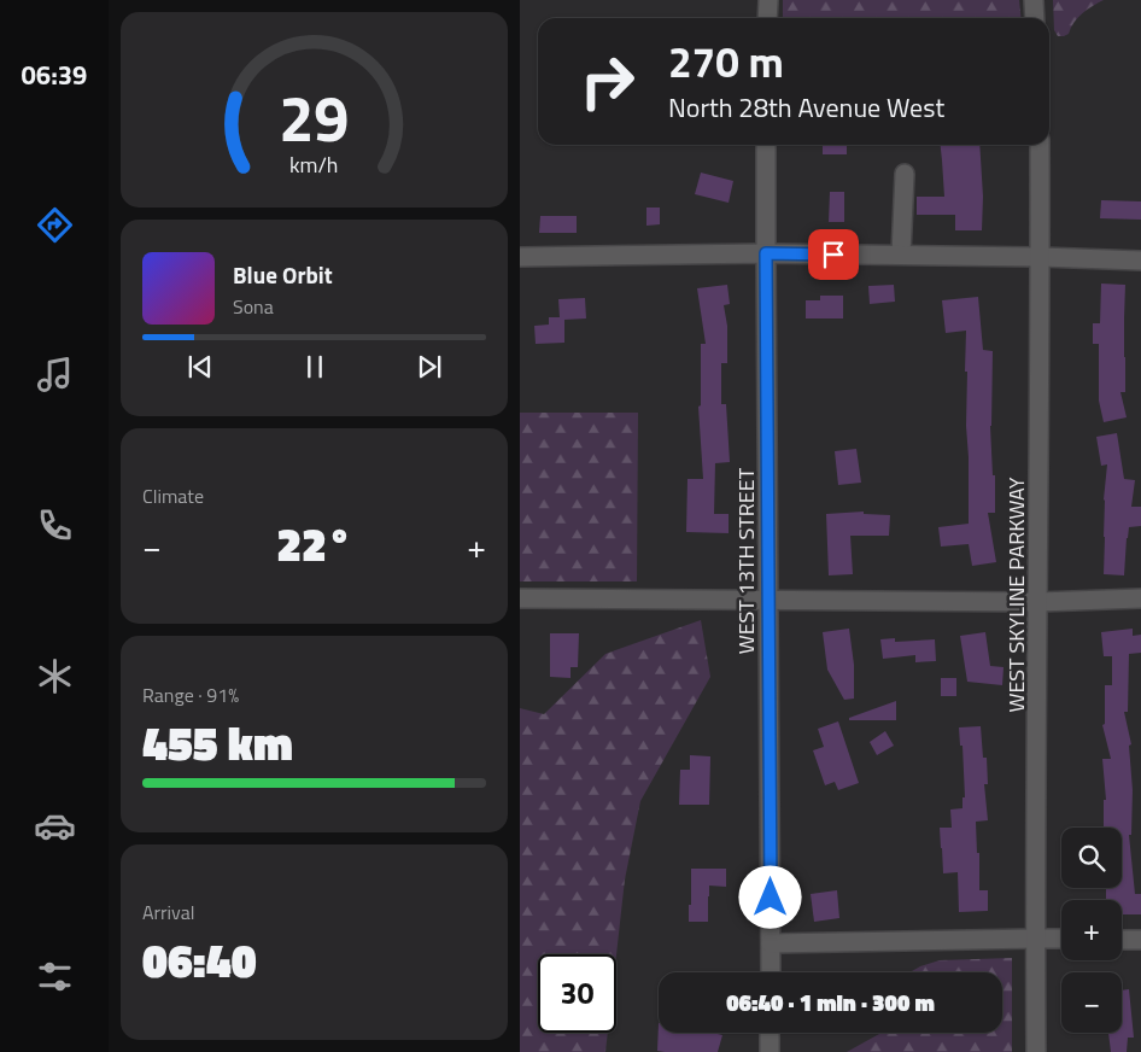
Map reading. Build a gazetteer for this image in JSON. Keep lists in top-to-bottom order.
{
  "streets": {
    "street": ["WEST 13TH STREET", "WEST SKYLINE PARKWAY"]
  },
  "page": {
    "tabs": "06:39",
    "turn": ["270 m", "North 28th Avenue West"],
    "song": ["Blue Orbit", "Sona"],
    "tile": [
      "Climate",
      ["Range · 91%", "455 km"],
      ["Arrival", "06:40"]
    ],
    "heat": ["−", "22°", "+"],
    "map_buttons": ["+", "−"],
    "limit": "30",
    "trip": "06:40 · 1 min · 300 m",
    "gauge": ["29", "km/h"]
  }
}
